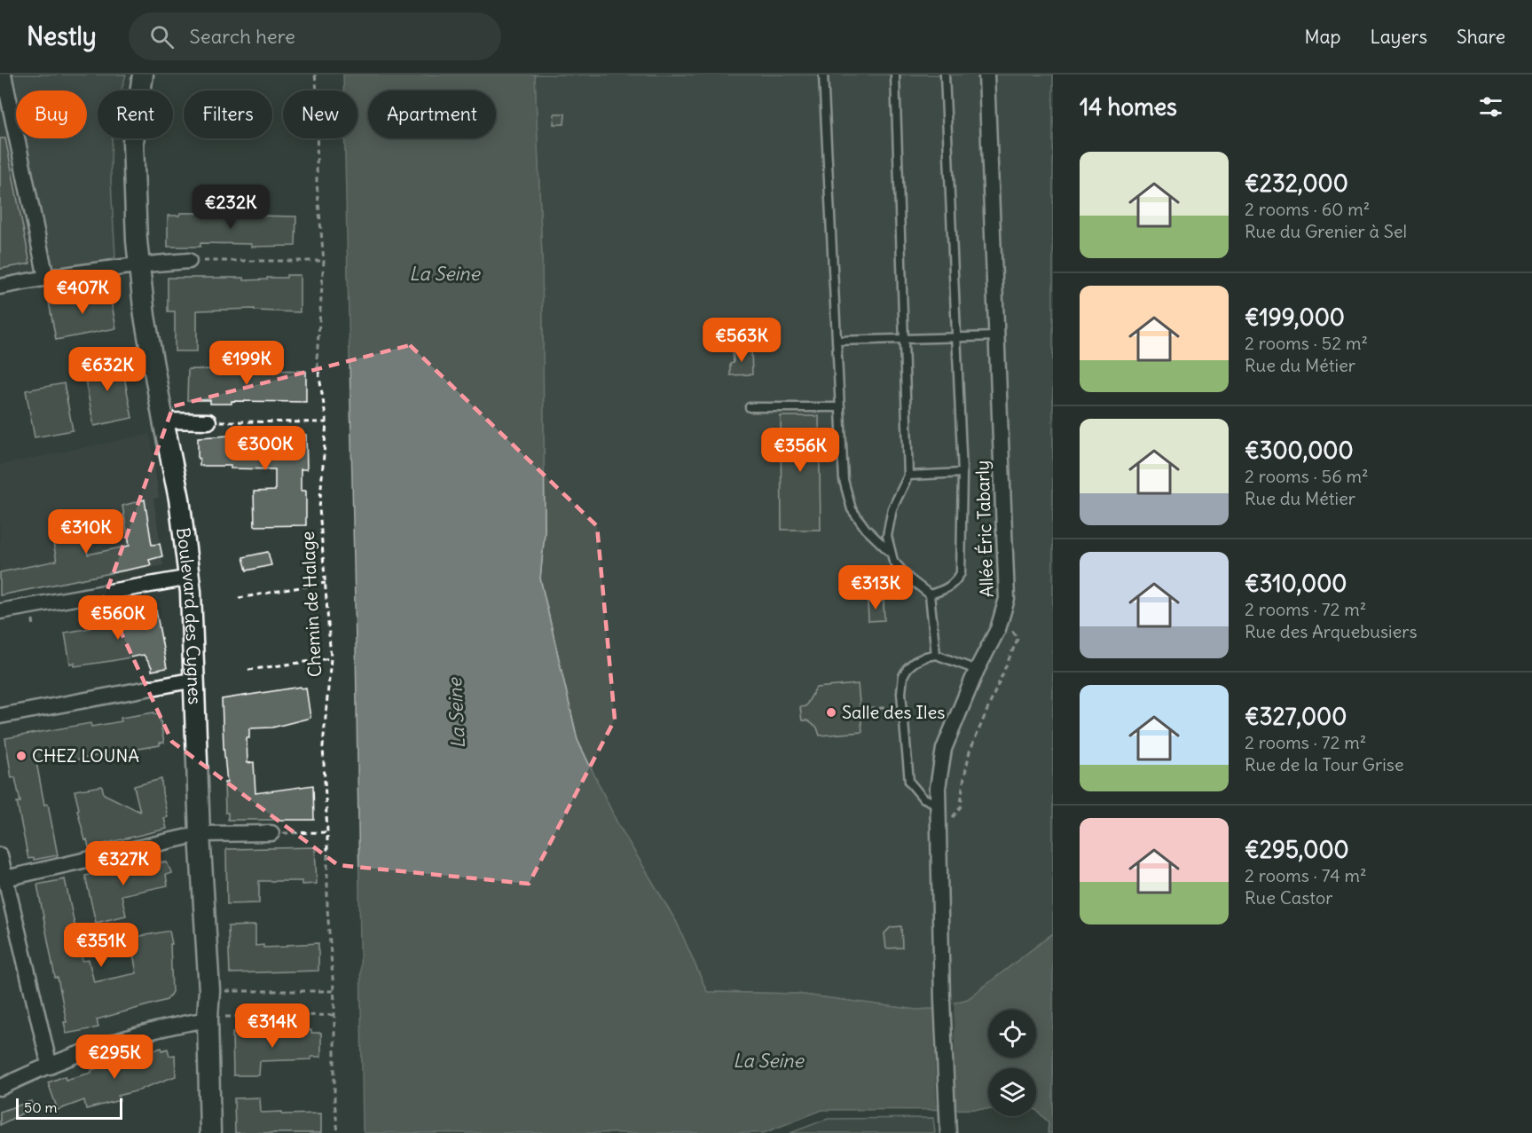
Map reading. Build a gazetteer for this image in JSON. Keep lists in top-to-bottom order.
{
  "streets": {
    "main road": ["Boulevard des Cygnes"],
    "street": ["Allée Éric Tabarly"],
    "path": ["Chemin de Halage"]
  },
  "water": ["La Seine"],
  "places": ["Salle des Iles", "CHEZ LOUNA"],
  "scale_bar": "50 m",
  "page": {
    "header": "Nestly",
    "search": "Search here",
    "nav": ["Map", "Layers", "Share"],
    "heading": "14 homes",
    "chip": [
      "Buy",
      "Rent",
      "Filters",
      "New",
      "Apartment"
    ],
    "list": [
      {
        "name": "€232,000",
        "note": "2 rooms · 60 m² · Rue du Grenier à Sel"
      },
      {
        "name": "€199,000",
        "note": "2 rooms · 52 m² · Rue du Métier"
      },
      {
        "name": "€300,000",
        "note": "2 rooms · 56 m² · Rue du Métier"
      },
      {
        "name": "€310,000",
        "note": "2 rooms · 72 m² · Rue des Arquebusiers"
      },
      {
        "name": "€327,000",
        "note": "2 rooms · 72 m² · Rue de la Tour Grise"
      },
      {
        "name": "€295,000",
        "note": "2 rooms · 74 m² · Rue Castor"
      }
    ],
    "price": [
      "€232K",
      "€407K",
      "€563K",
      "€199K",
      "€632K",
      "€300K",
      "€356K",
      "€310K",
      "€313K",
      "€560K",
      "€327K",
      "€351K",
      "€314K",
      "€295K"
    ],
    "scale": "50 m"
  }
}
